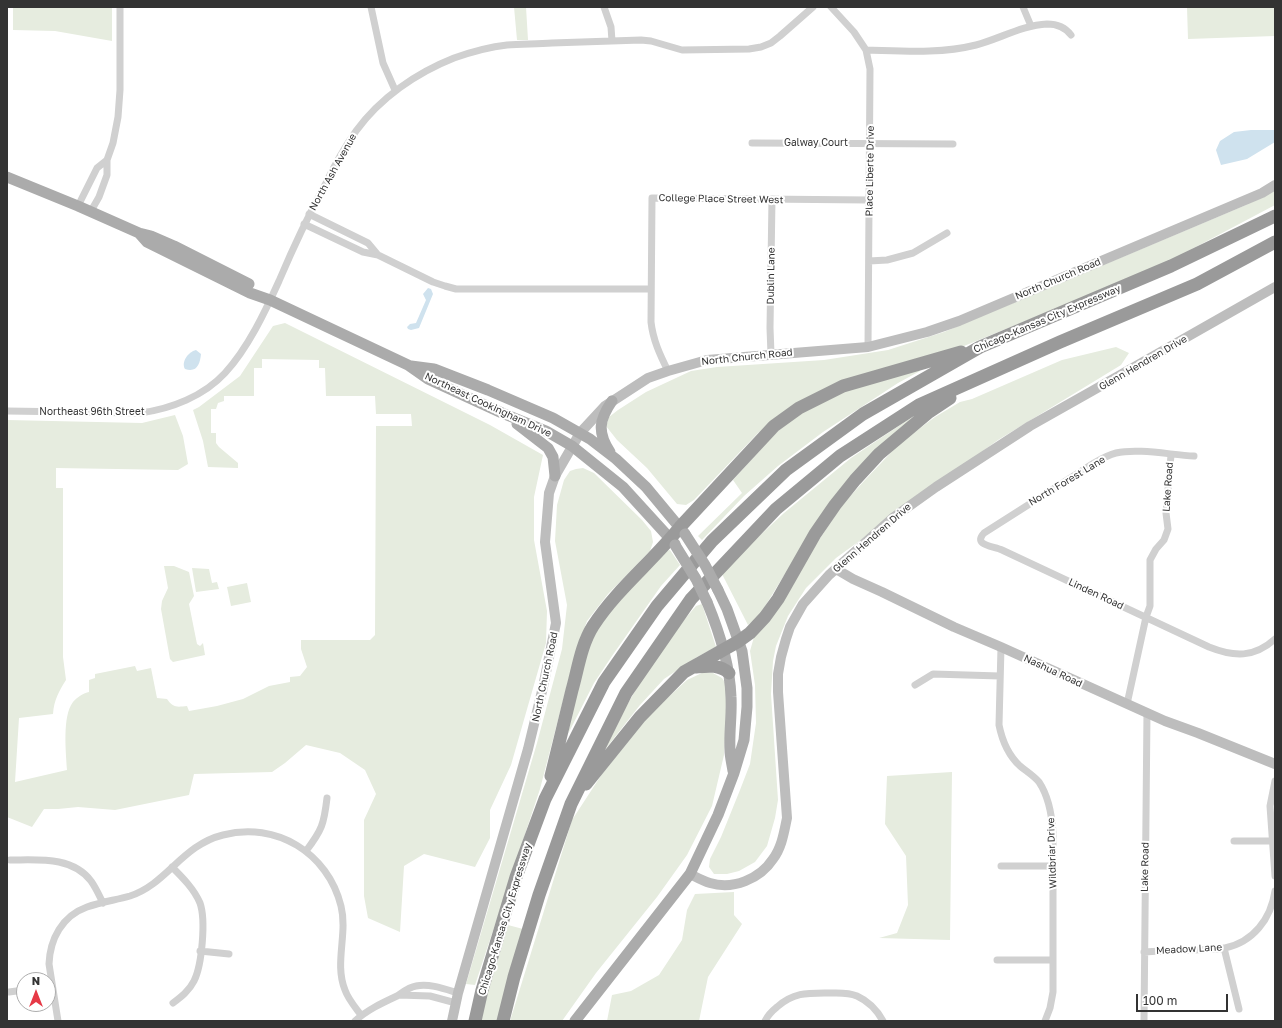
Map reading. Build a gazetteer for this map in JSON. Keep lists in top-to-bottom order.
{
  "streets": {
    "highway": ["Chicago-Kansas City Expressway"],
    "main road": ["Northeast Cookingham Drive"],
    "street": [
      "Galway Court",
      "Place Liberte Drive",
      "North Ash Avenue",
      "College Place Street West",
      "Dublin Lane",
      "North Church Road",
      "Glenn Hendren Drive",
      "Northeast 96th Street",
      "North Forest Lane",
      "Lake Road",
      "Linden Road",
      "Nashua Road",
      "Wildbriar Drive",
      "Meadow Lane"
    ]
  },
  "crossings": [
    ["Galway Court", "Place Liberte Drive"],
    ["Place Liberte Drive", "College Place Street West"],
    ["Place Liberte Drive", "North Church Road"],
    ["North Ash Avenue", "Northeast Cookingham Drive"],
    ["North Ash Avenue", "Northeast 96th Street"],
    ["College Place Street West", "Dublin Lane"],
    ["College Place Street West", "North Church Road"],
    ["Dublin Lane", "North Church Road"],
    ["North Church Road", "Northeast Cookingham Drive"],
    ["Glenn Hendren Drive", "Northeast Cookingham Drive"],
    ["Glenn Hendren Drive", "Nashua Road"],
    ["Northeast Cookingham Drive", "Northeast 96th Street"],
    ["North Forest Lane", "Lake Road"],
    ["North Forest Lane", "Linden Road"],
    ["Lake Road", "Linden Road"],
    ["Lake Road", "Nashua Road"],
    ["Lake Road", "Meadow Lane"],
    ["Nashua Road", "Wildbriar Drive"]
  ],
  "scale_bar": "100 m",
  "north": "top"
}
